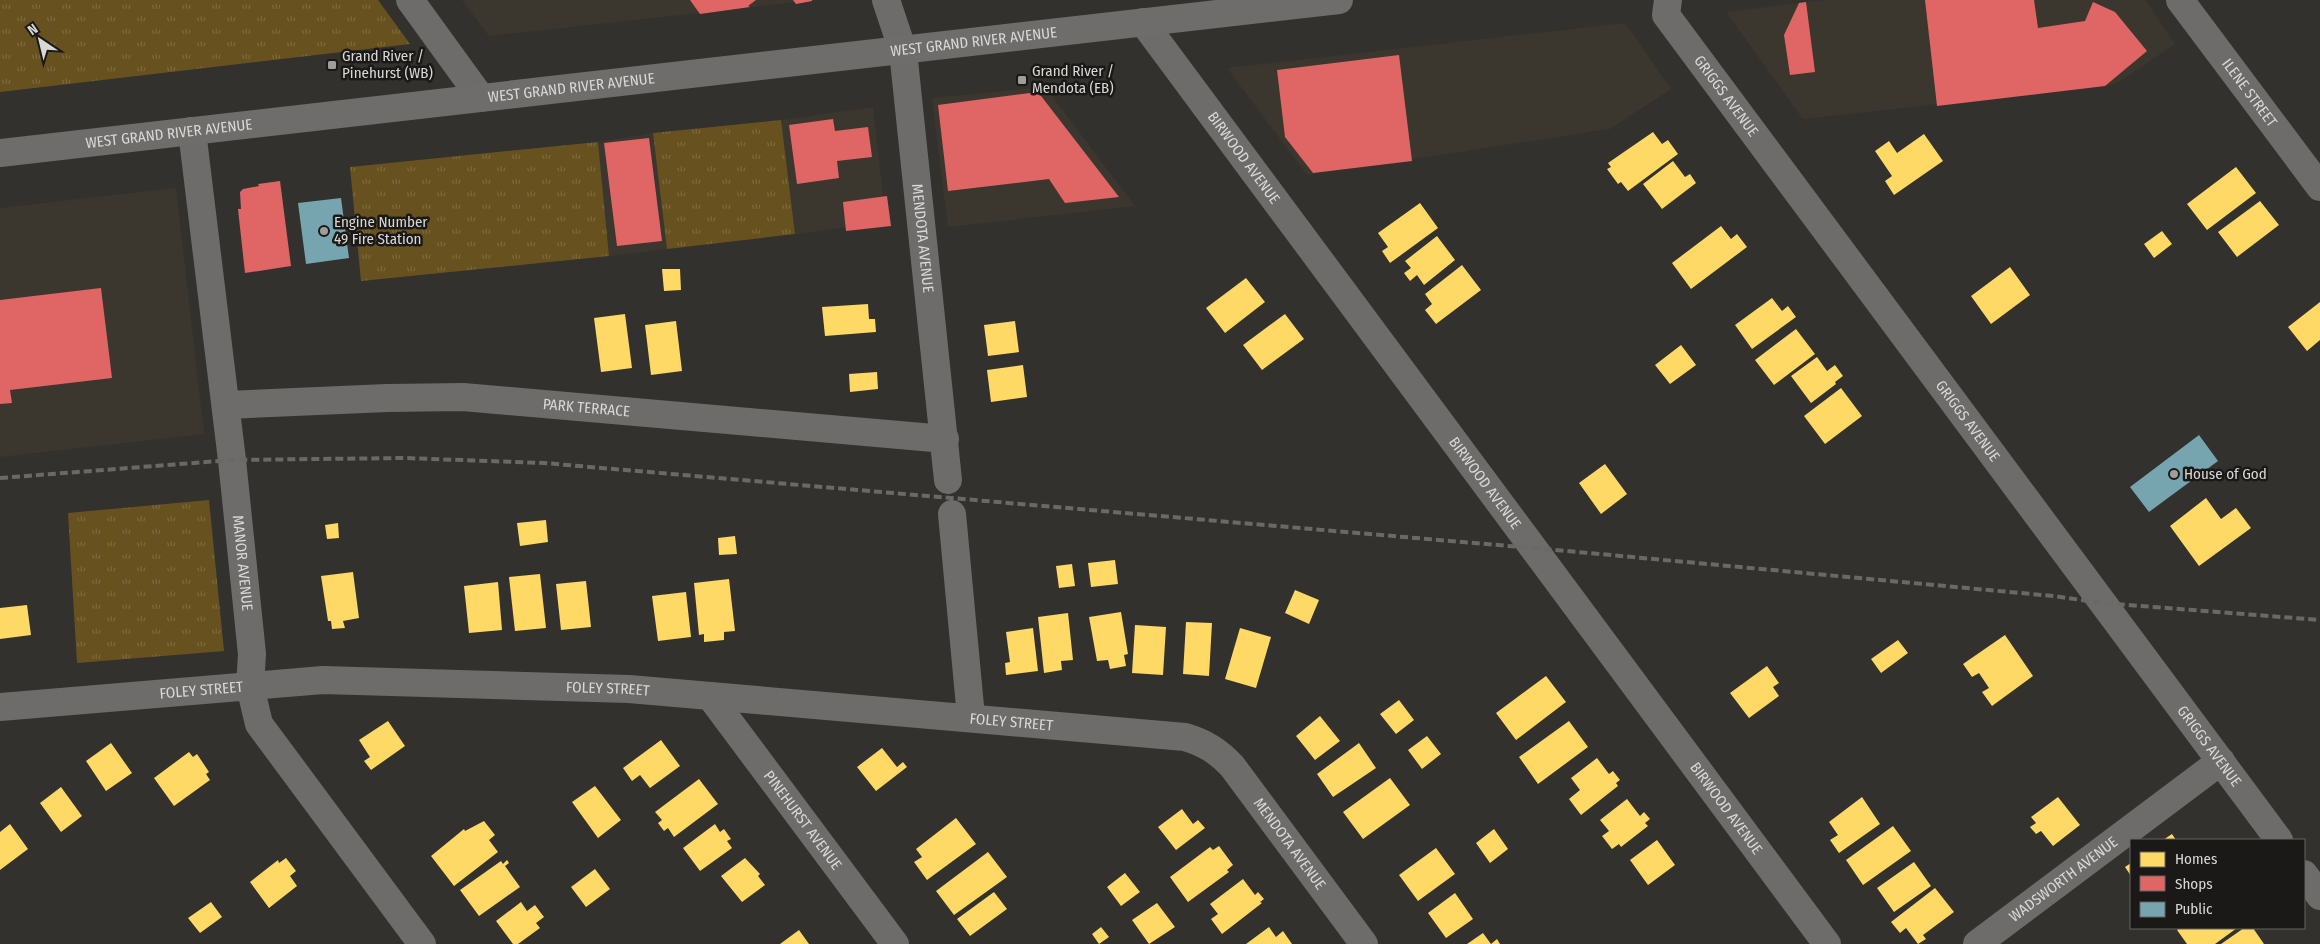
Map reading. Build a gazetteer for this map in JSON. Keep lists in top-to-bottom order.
{
  "streets": {
    "main road": ["WEST GRAND RIVER AVENUE"],
    "street": [
      "ILENE STREET",
      "GRIGGS AVENUE",
      "BIRWOOD AVENUE",
      "MENDOTA AVENUE",
      "PARK TERRACE",
      "MANOR AVENUE",
      "FOLEY STREET",
      "PINEHURST AVENUE",
      "WADSWORTH AVENUE"
    ]
  },
  "crossings": [
    ["WEST GRAND RIVER AVENUE", "BIRWOOD AVENUE"],
    ["WEST GRAND RIVER AVENUE", "MENDOTA AVENUE"],
    ["WEST GRAND RIVER AVENUE", "MANOR AVENUE"],
    ["GRIGGS AVENUE", "WADSWORTH AVENUE"],
    ["MENDOTA AVENUE", "PARK TERRACE"],
    ["MENDOTA AVENUE", "FOLEY STREET"],
    ["PARK TERRACE", "MANOR AVENUE"],
    ["MANOR AVENUE", "FOLEY STREET"],
    ["FOLEY STREET", "PINEHURST AVENUE"]
  ],
  "places": {
    "transit": ["Grand River / Pinehurst (WB)", "Grand River / Mendota (EB)"],
    "other": ["Engine Number 49 Fire Station", "House of God"]
  },
  "legend": ["Homes", "Shops", "Public"],
  "north": "top left"
}
